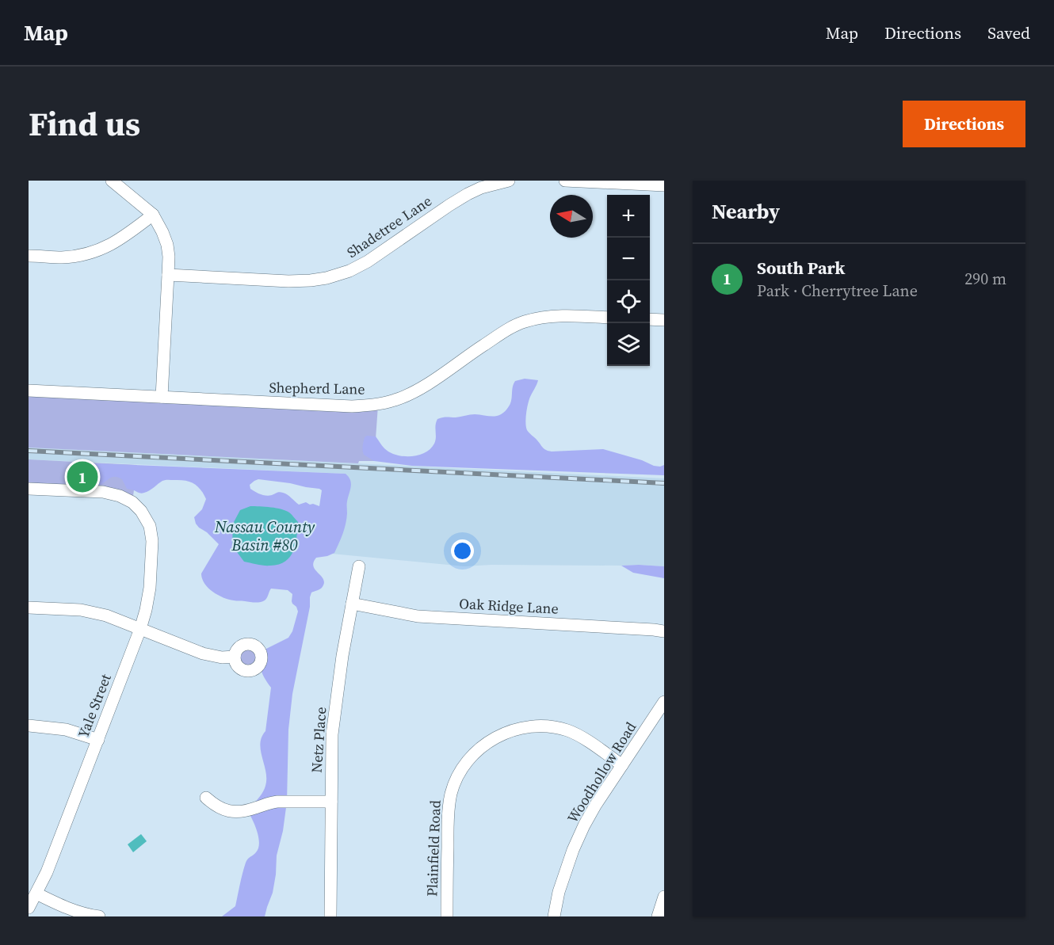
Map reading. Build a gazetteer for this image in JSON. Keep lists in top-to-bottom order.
{
  "streets": {
    "street": [
      "Shadetree Lane",
      "Shepherd Lane",
      "Oak Ridge Lane",
      "Yale Street",
      "Netz Place",
      "Woodhollow Road",
      "Plainfield Road"
    ]
  },
  "crossings": [
    ["Oak Ridge Lane", "Netz Place"],
    ["Woodhollow Road", "Plainfield Road"]
  ],
  "water": ["Nassau County Basin #80"],
  "north": "left",
  "page": {
    "header": "Map",
    "nav": ["Map", "Directions", "Saved"],
    "title": "Find us",
    "buttons": "Directions",
    "heading": "Nearby",
    "map_buttons": ["+", "−"],
    "list": [
      {
        "mark": "1",
        "name": "South Park",
        "note": "Park · Cherrytree Lane",
        "value": "290 m"
      }
    ],
    "pins": "1"
  }
}
